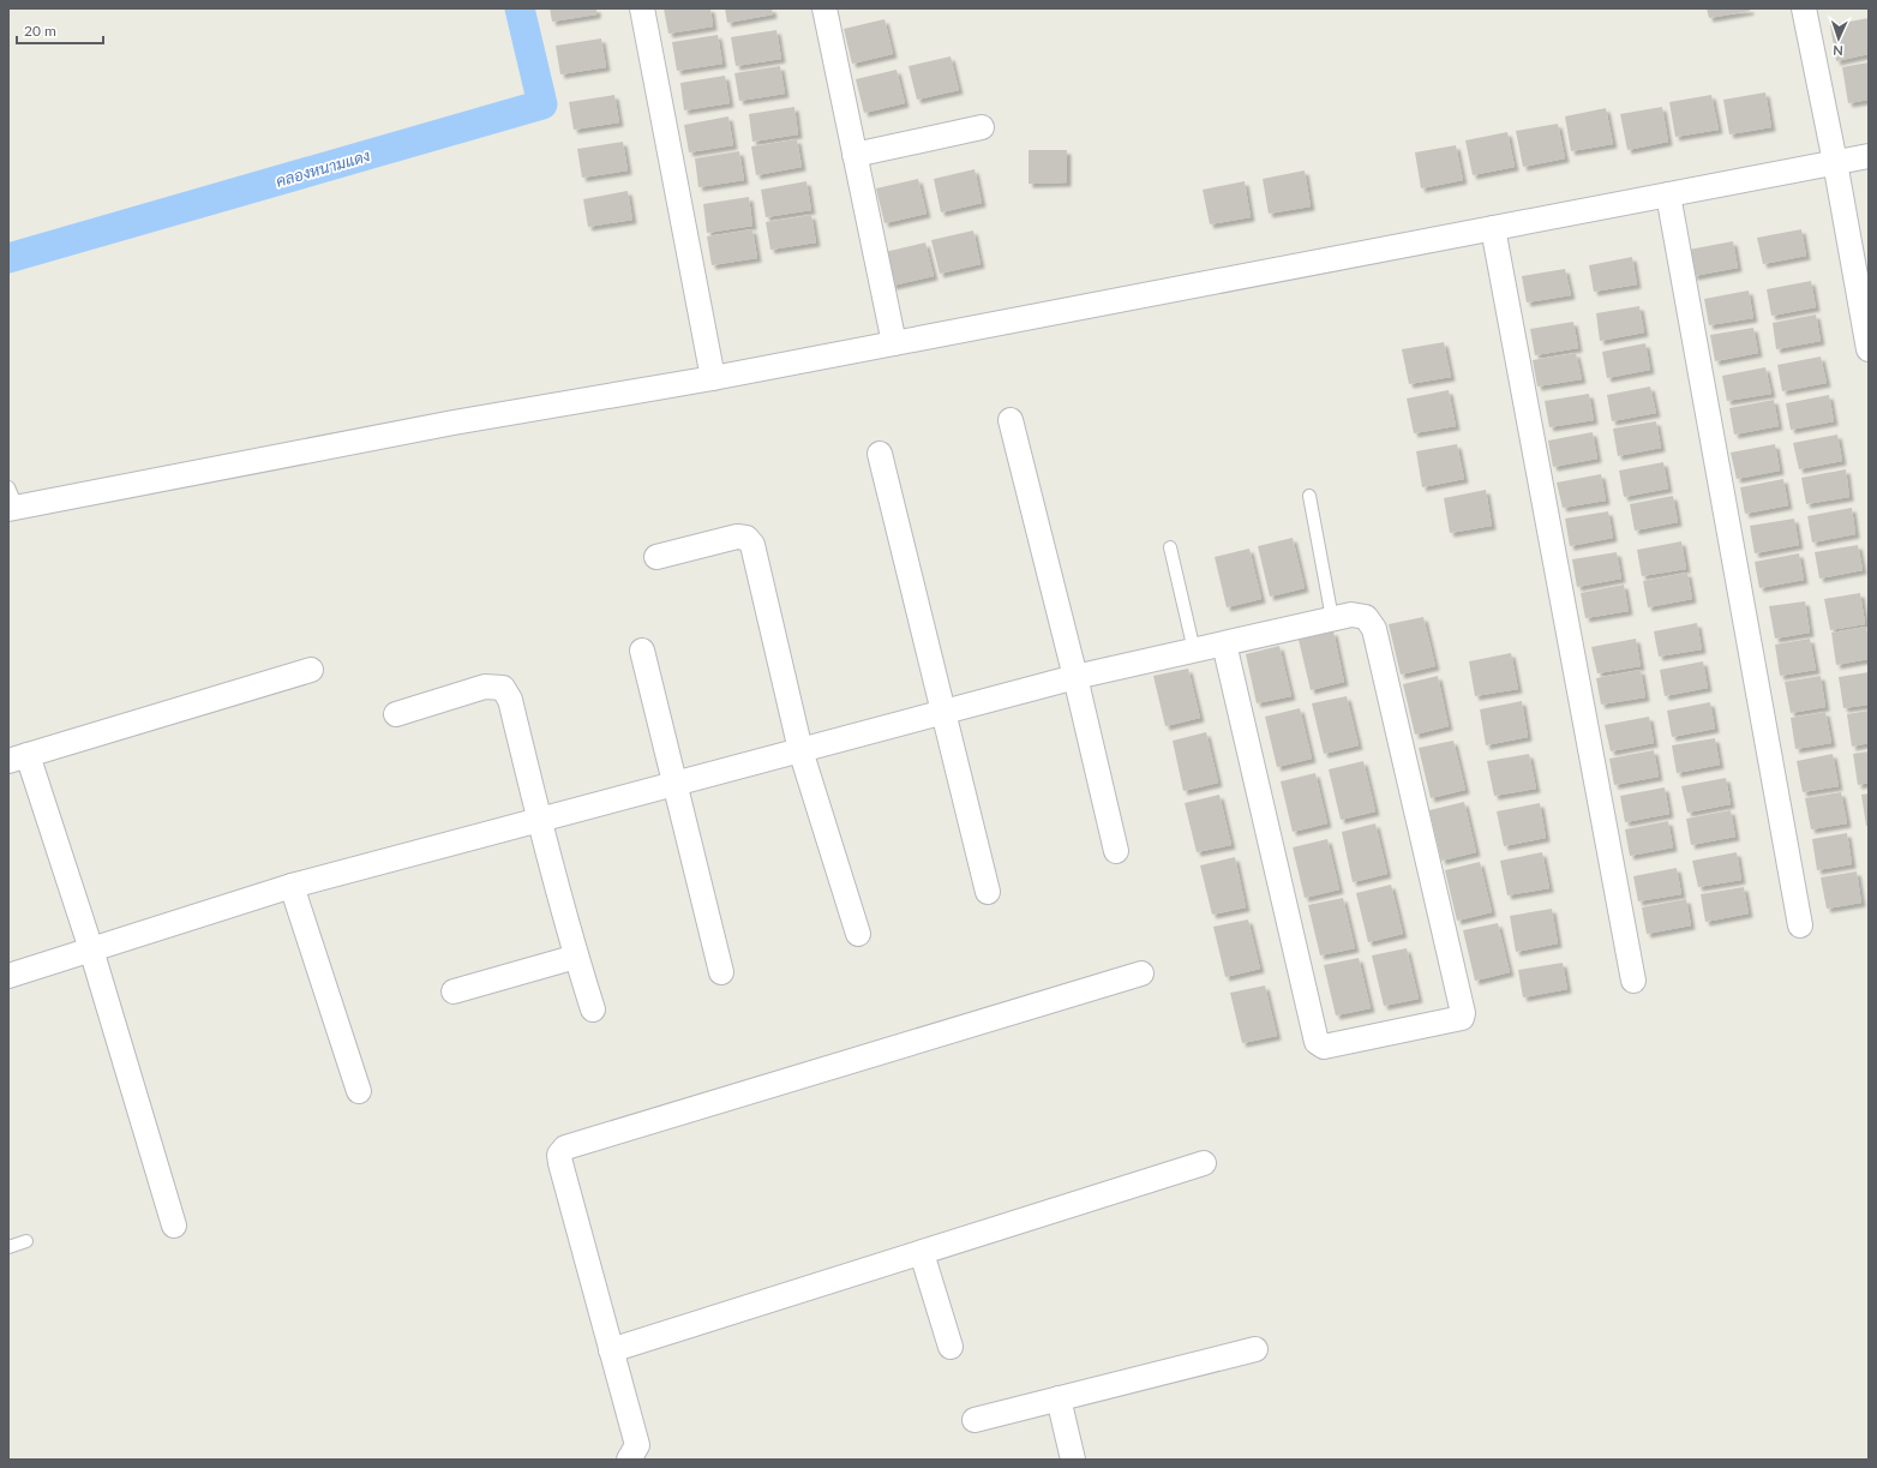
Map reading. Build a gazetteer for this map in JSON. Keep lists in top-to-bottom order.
{
  "water": ["คลองหนามแดง"],
  "scale_bar": "20 m",
  "north": "bottom"
}
